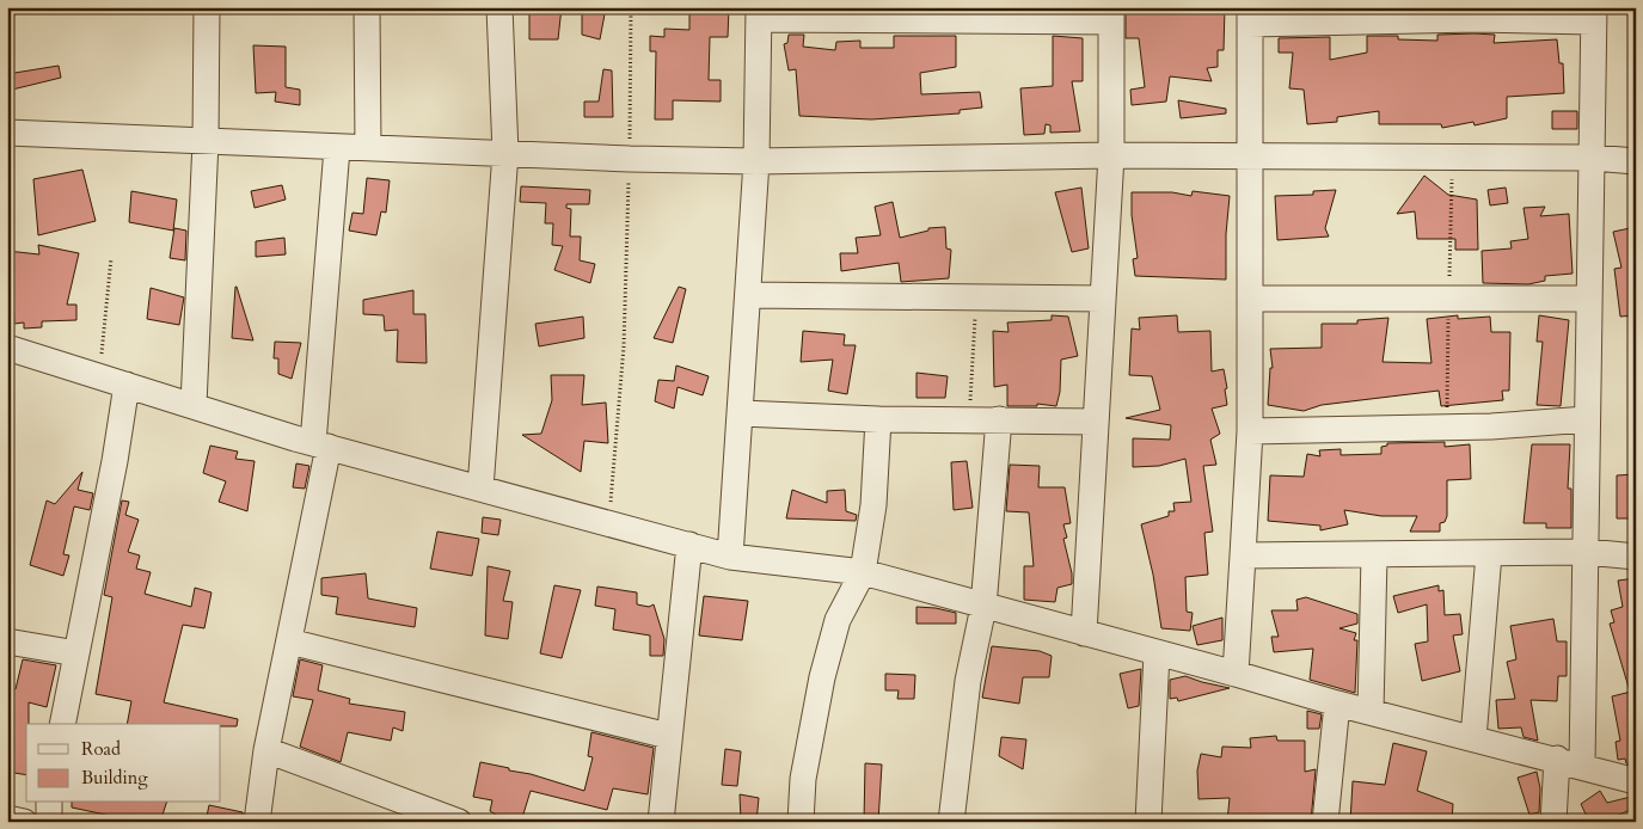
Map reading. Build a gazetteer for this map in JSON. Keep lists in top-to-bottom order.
{
  "legend": ["Road", "Building"]
}
